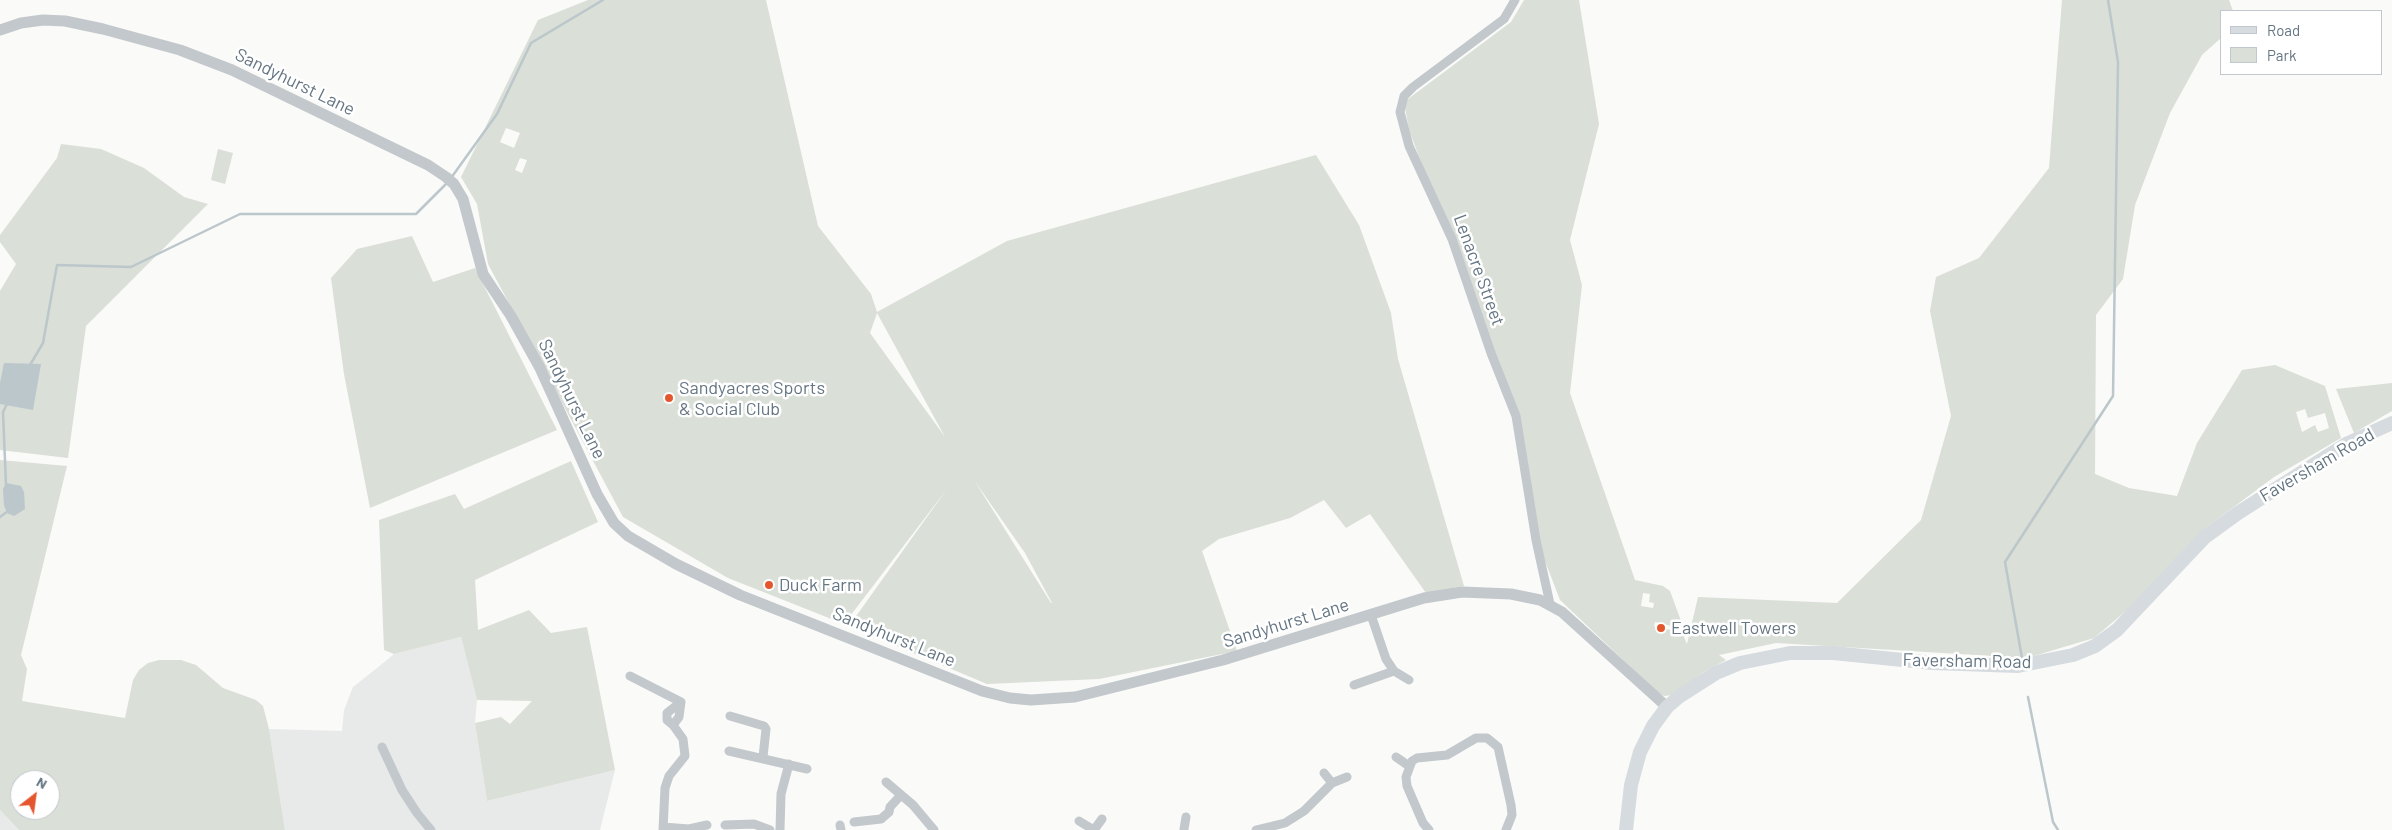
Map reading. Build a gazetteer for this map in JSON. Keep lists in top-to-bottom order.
{
  "streets": {
    "main road": ["Faversham Road"],
    "street": ["Sandyhurst Lane", "Lenacre Street"]
  },
  "crossings": [
    ["Sandyhurst Lane", "Lenacre Street"],
    ["Sandyhurst Lane", "Faversham Road"]
  ],
  "places": ["Sandyacres Sports & Social Club", "Duck Farm", "Eastwell Towers"],
  "legend": ["Road", "Park"],
  "north": "top right"
}
